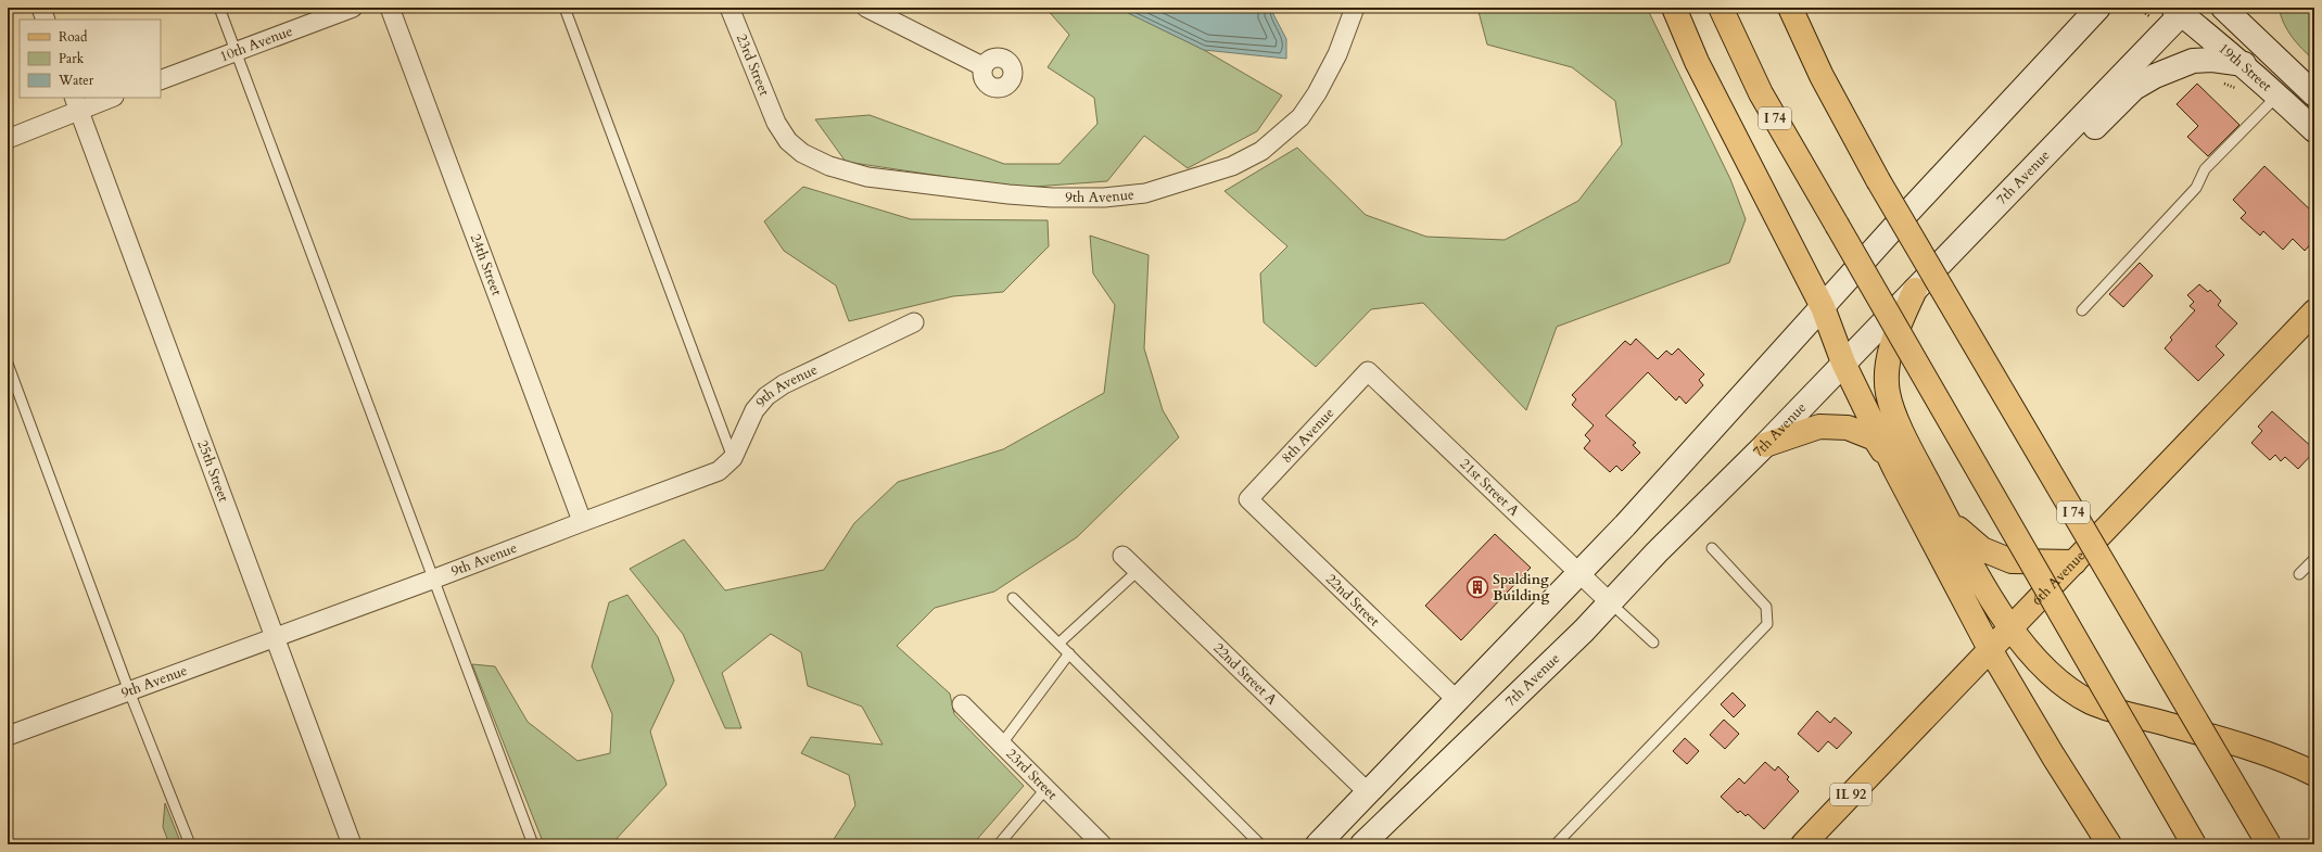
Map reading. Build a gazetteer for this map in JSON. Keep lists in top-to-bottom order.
{
  "streets": {
    "main road": [
      "19th Street",
      "I 74",
      "7th Avenue",
      "6th Avenue",
      "IL 92"
    ],
    "street": [
      "10th Avenue",
      "23rd Street",
      "9th Avenue",
      "24th Street",
      "8th Avenue",
      "25th Street",
      "21st Street A",
      "22nd Street",
      "22nd Street A"
    ]
  },
  "crossings": [
    ["23rd Street", "9th Avenue"],
    ["19th Street", "7th Avenue"],
    ["7th Avenue", "21st Street A"],
    ["9th Avenue", "24th Street"],
    ["9th Avenue", "25th Street"],
    ["8th Avenue", "21st Street A"],
    ["8th Avenue", "22nd Street"]
  ],
  "places": {
    "building": ["Spalding Building"]
  },
  "legend": ["Road", "Park", "Water"]
}
